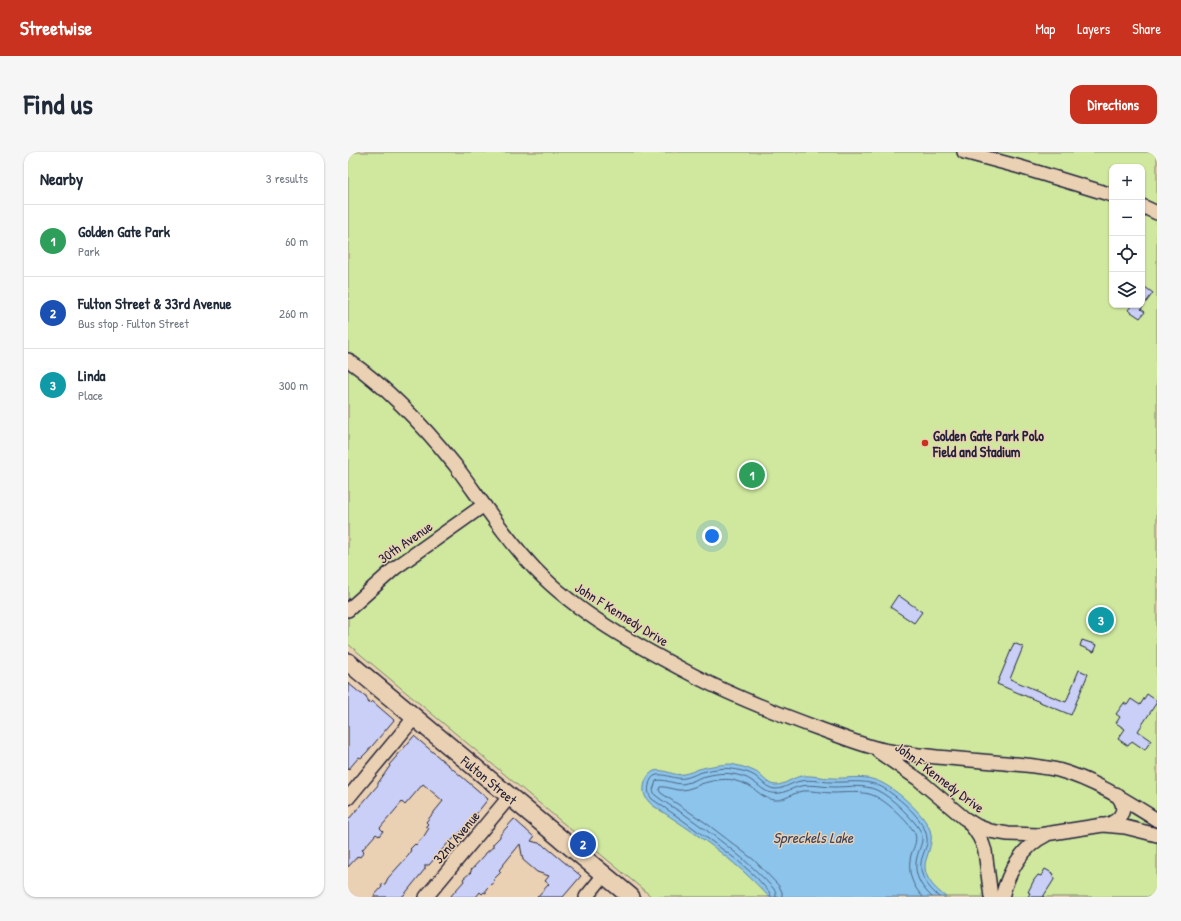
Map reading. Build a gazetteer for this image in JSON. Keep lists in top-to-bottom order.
{
  "streets": {
    "main road": ["Fulton Street"],
    "street": ["30th Avenue", "John F Kennedy Drive", "32nd Avenue"]
  },
  "crossings": [
    ["30th Avenue", "John F Kennedy Drive"],
    ["Fulton Street", "32nd Avenue"]
  ],
  "water": ["Spreckels Lake"],
  "places": ["Golden Gate Park Polo Field and Stadium"],
  "page": {
    "header": "Streetwise",
    "nav": ["Map", "Layers", "Share"],
    "title": "Find us",
    "buttons": "Directions",
    "heading": ["Nearby", "3 results"],
    "map_buttons": ["+", "−"],
    "list": [
      {
        "mark": "1",
        "name": "Golden Gate Park",
        "note": "Park",
        "value": "60 m"
      },
      {
        "mark": "2",
        "name": "Fulton Street & 33rd Avenue",
        "note": "Bus stop · Fulton Street",
        "value": "260 m"
      },
      {
        "mark": "3",
        "name": "Linda",
        "note": "Place",
        "value": "300 m"
      }
    ],
    "pins": ["1", "3", "2"]
  }
}
